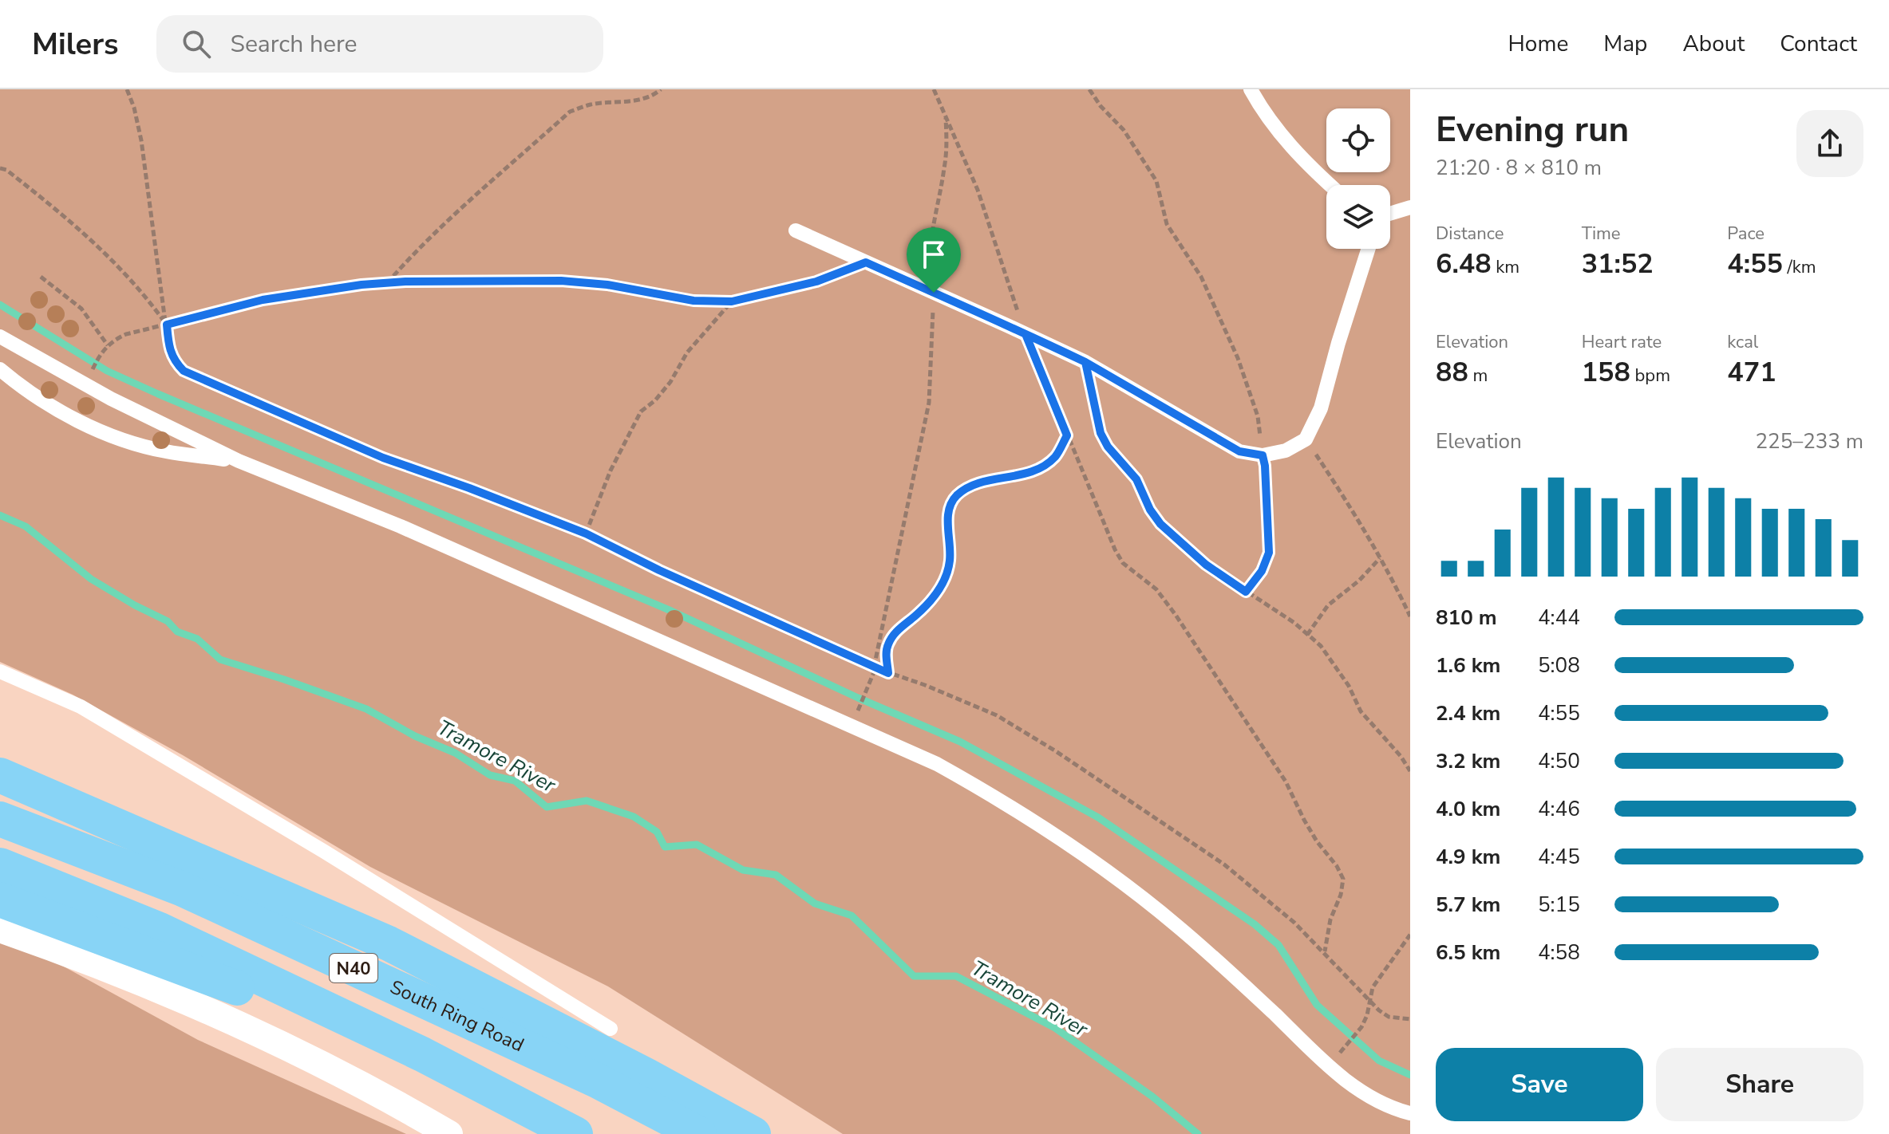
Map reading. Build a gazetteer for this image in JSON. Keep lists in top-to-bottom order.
{
  "streets": {
    "highway": ["N40", "South Ring Road"]
  },
  "water": ["Tramore River"],
  "page": {
    "header": "Milers",
    "search": "Search here",
    "nav": [
      "Home",
      "Map",
      "About",
      "Contact"
    ],
    "heading": ["Evening run", "21:20 · 8 × 810 m"],
    "stats": [
      ["Distance", "6.48 km"],
      ["Time", "31:52"],
      ["Pace", "4:55 /km"],
      ["Elevation", "88 m"],
      ["Heart rate", "158 bpm"],
      ["kcal", "471"]
    ],
    "chart": ["Elevation", "225–233 m"],
    "list": [
      {
        "name": "810 m",
        "note": "4:44"
      },
      {
        "name": "1.6 km",
        "note": "5:08"
      },
      {
        "name": "2.4 km",
        "note": "4:55"
      },
      {
        "name": "3.2 km",
        "note": "4:50"
      },
      {
        "name": "4.0 km",
        "note": "4:46"
      },
      {
        "name": "4.9 km",
        "note": "4:45"
      },
      {
        "name": "5.7 km",
        "note": "5:15"
      },
      {
        "name": "6.5 km",
        "note": "4:58"
      }
    ],
    "buttons": ["Save", "Share"]
  }
}
